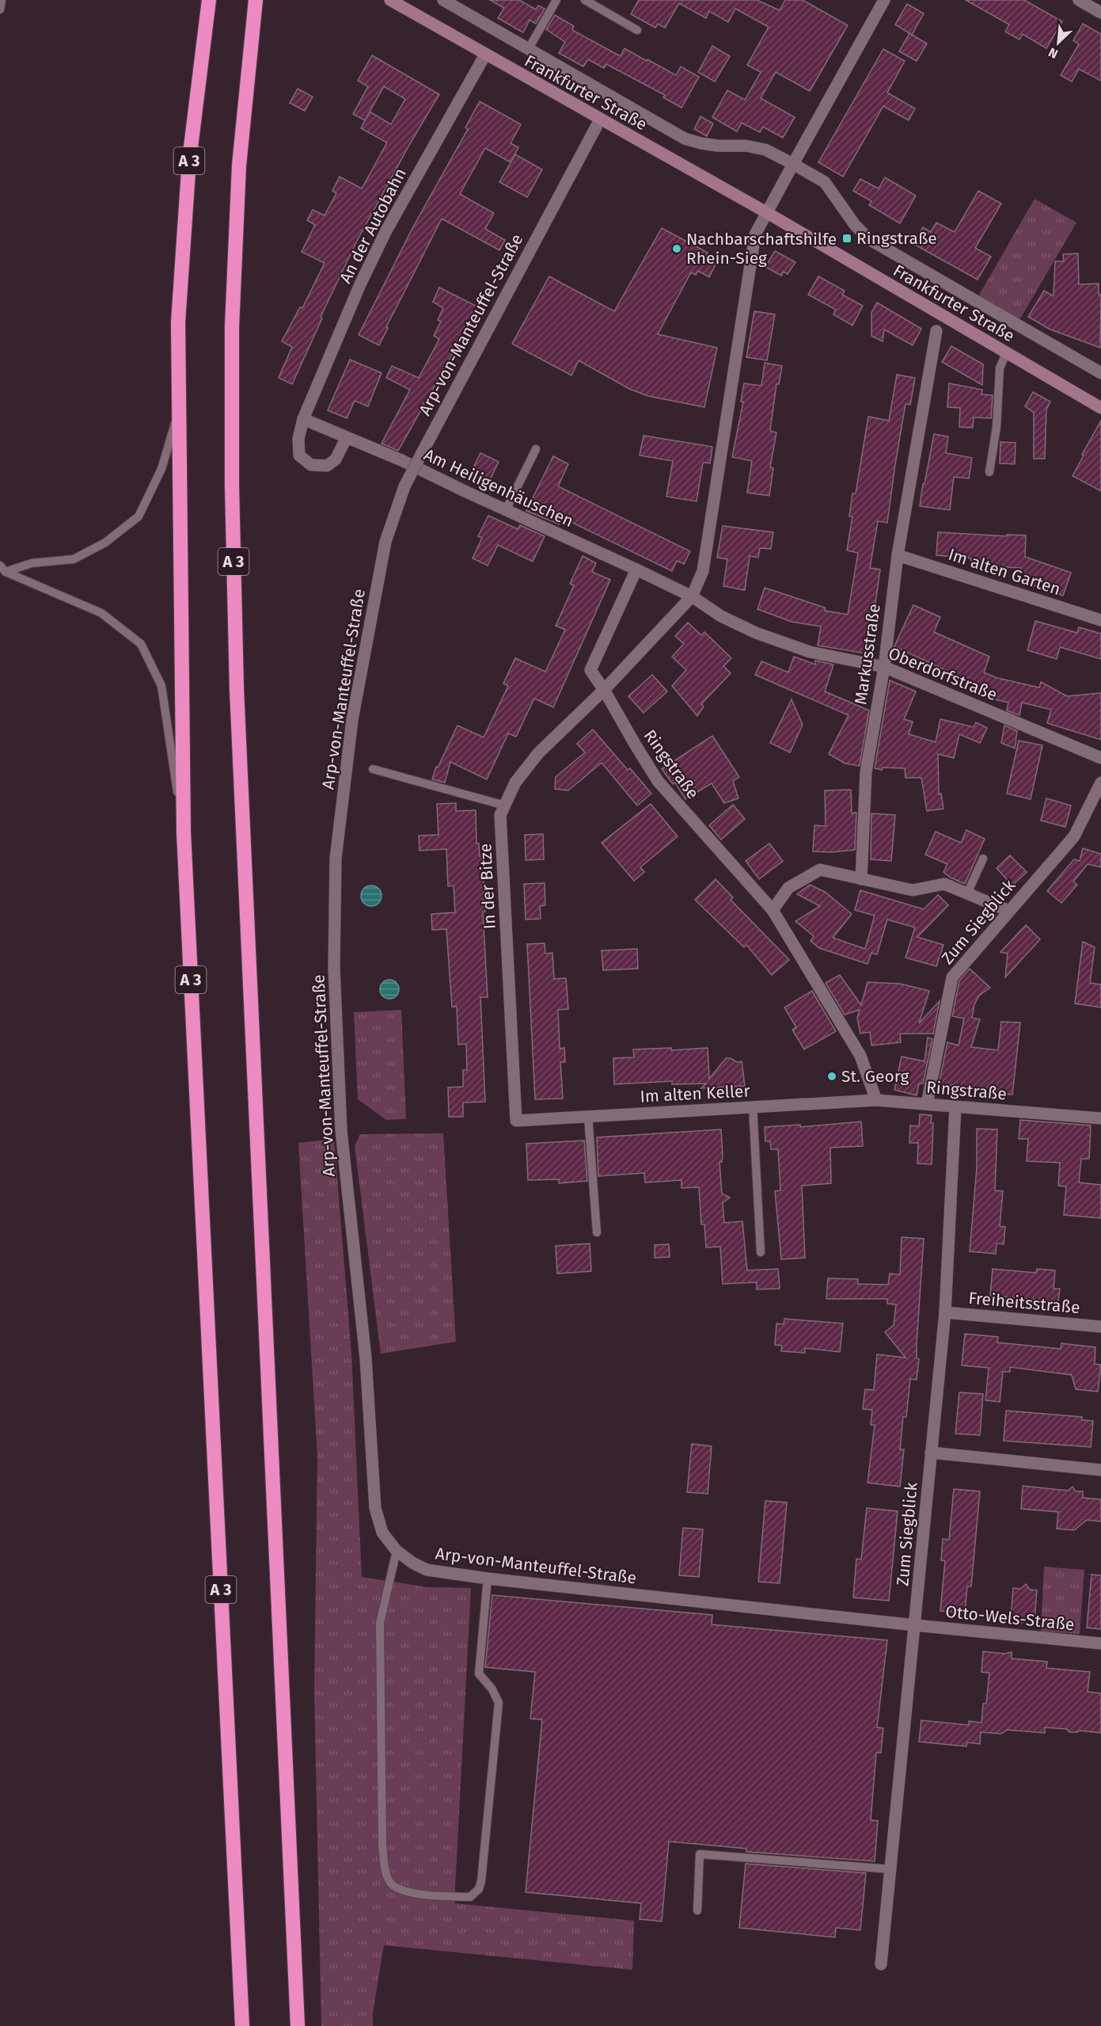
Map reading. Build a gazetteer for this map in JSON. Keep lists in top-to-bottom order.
{
  "streets": {
    "highway": ["A 3"],
    "main road": ["Frankfurter Straße"],
    "street": [
      "An der Autobahn",
      "Arp-von-Manteuffel-Straße",
      "Am Heiligenhäuschen",
      "Im alten Garten",
      "Markusstraße",
      "Oberdorfstraße",
      "Ringstraße",
      "In der Bitze",
      "Zum Siegblick",
      "Im alten Keller",
      "Freiheitsstraße",
      "Otto-Wels-Straße"
    ]
  },
  "crossings": [
    ["Frankfurter Straße", "An der Autobahn"],
    ["Frankfurter Straße", "Arp-von-Manteuffel-Straße"],
    ["An der Autobahn", "Am Heiligenhäuschen"],
    ["Arp-von-Manteuffel-Straße", "Zum Siegblick"],
    ["Arp-von-Manteuffel-Straße", "Otto-Wels-Straße"],
    ["Am Heiligenhäuschen", "Oberdorfstraße"],
    ["Im alten Garten", "Markusstraße"],
    ["Markusstraße", "Oberdorfstraße"],
    ["Ringstraße", "In der Bitze"],
    ["Ringstraße", "Zum Siegblick"],
    ["Ringstraße", "Im alten Keller"],
    ["In der Bitze", "Im alten Keller"],
    ["Zum Siegblick", "Freiheitsstraße"],
    ["Zum Siegblick", "Otto-Wels-Straße"]
  ],
  "places": {
    "transit": ["Ringstraße"],
    "other": ["Nachbarschaftshilfe Rhein-Sieg", "St. Georg"]
  },
  "north": "bottom left"
}
